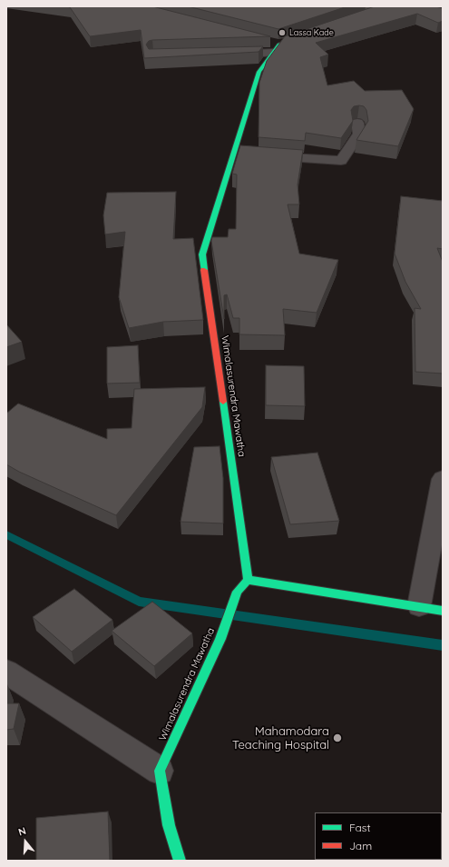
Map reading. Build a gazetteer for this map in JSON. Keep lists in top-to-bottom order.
{
  "streets": {
    "street": ["Wimalasurendra Mawatha"]
  },
  "places": ["Lassa Kade", "Mahamodara Teaching Hospital"],
  "legend": ["Fast", "Jam"],
  "north": "top"
}
